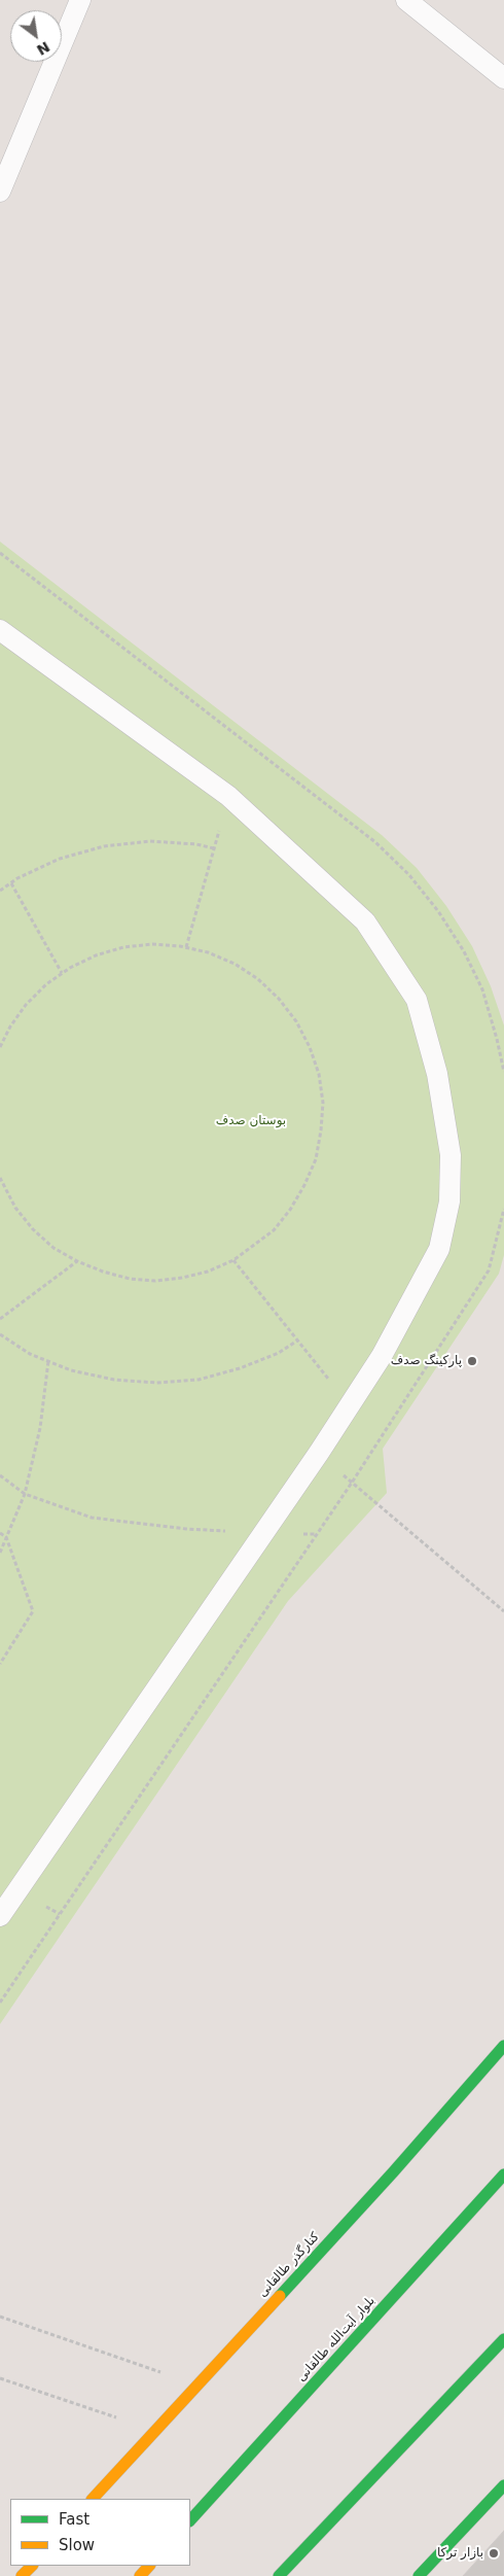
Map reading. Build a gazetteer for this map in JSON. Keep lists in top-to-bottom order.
{
  "streets": {
    "main road": ["کنارگذر طالقانی", "بلوار آیت‌الله طالقانی"]
  },
  "parks": ["بوستان صدف"],
  "places": ["پارکینگ صدف", "بازار ترکا"],
  "legend": ["Fast", "Slow"],
  "north": "bottom right"
}
